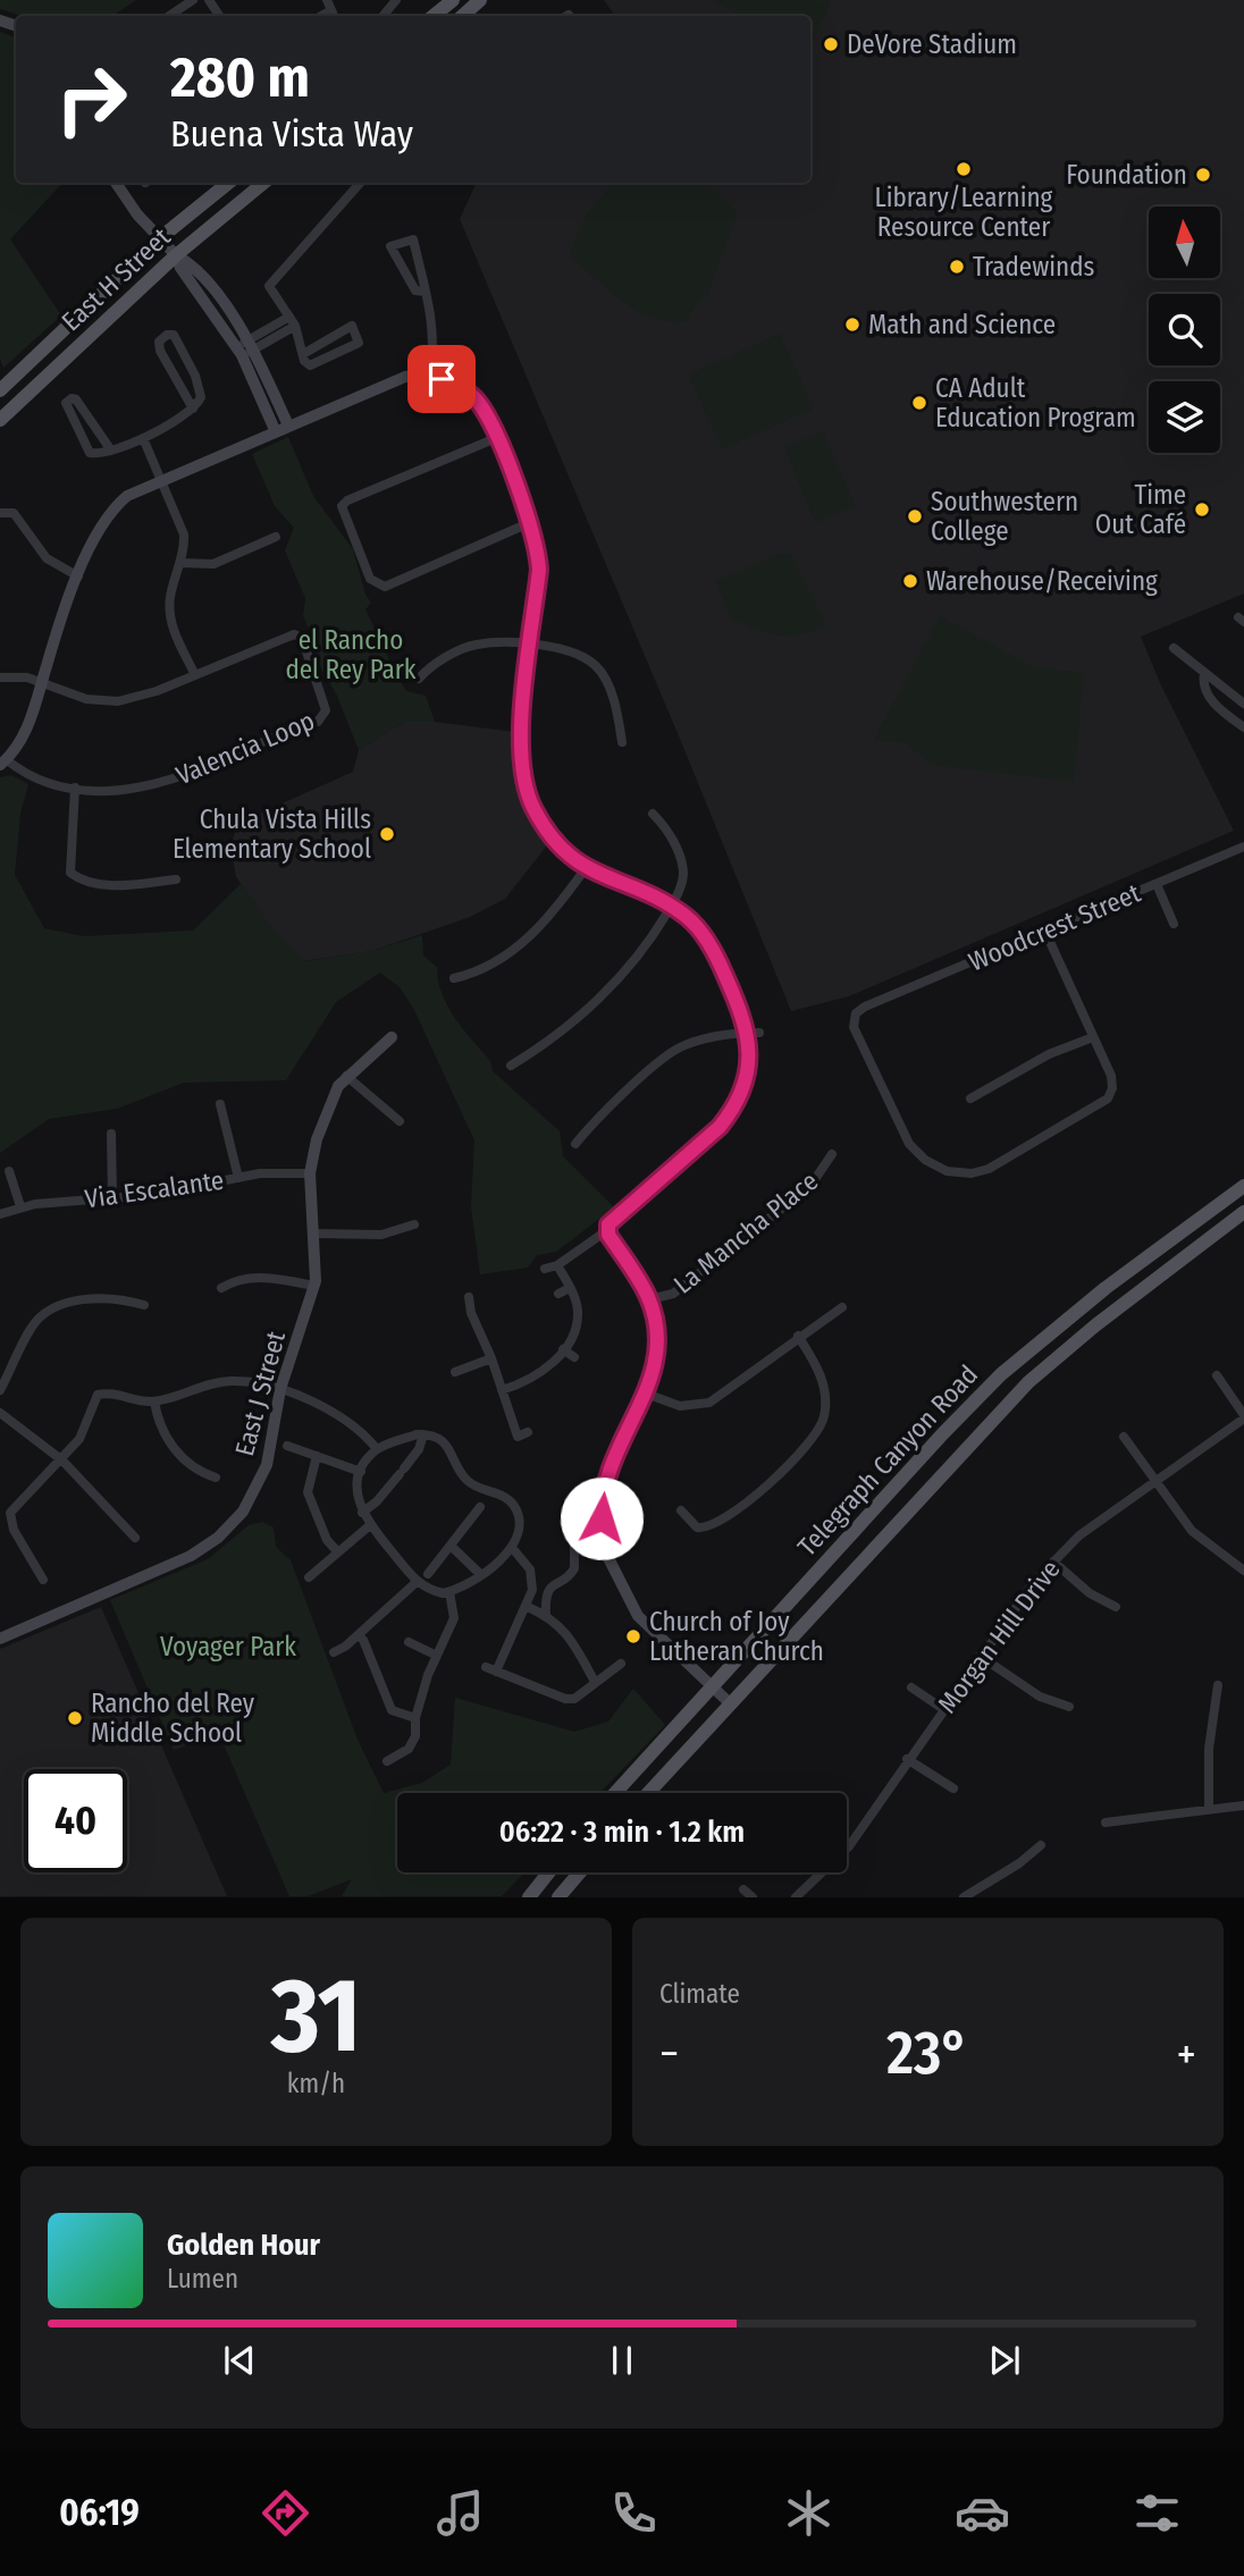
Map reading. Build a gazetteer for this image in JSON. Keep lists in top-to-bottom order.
{
  "streets": {
    "main road": ["East H Street", "Telegraph Canyon Road"],
    "street": [
      "Valencia Loop",
      "Woodcrest Street",
      "Via Escalante",
      "La Mancha Place",
      "East J Street",
      "Morgan Hill Drive"
    ]
  },
  "crossings": [
    ["Via Escalante", "East J Street"]
  ],
  "parks": ["el Rancho del Rey Park", "Voyager Park"],
  "places": [
    "DeVore Stadium",
    "Library/Learning Resource Center",
    "Foundation",
    "Tradewinds",
    "Math and Science",
    "CA Adult Education Program",
    "Time Out Café",
    "Southwestern College",
    "Warehouse/Receiving",
    "Chula Vista Hills Elementary School",
    "Church of Joy Lutheran Church",
    "Rancho del Rey Middle School"
  ],
  "north": "top",
  "page": {
    "turn": ["280 m", "Buena Vista Way"],
    "limit": "40",
    "trip": "06:22 · 3 min · 1.2 km",
    "tile": [
      ["31", "km/h"],
      "Climate"
    ],
    "heat": ["−", "23°", "+"],
    "song": ["Golden Hour", "Lumen"],
    "tabs": "06:19"
  }
}
